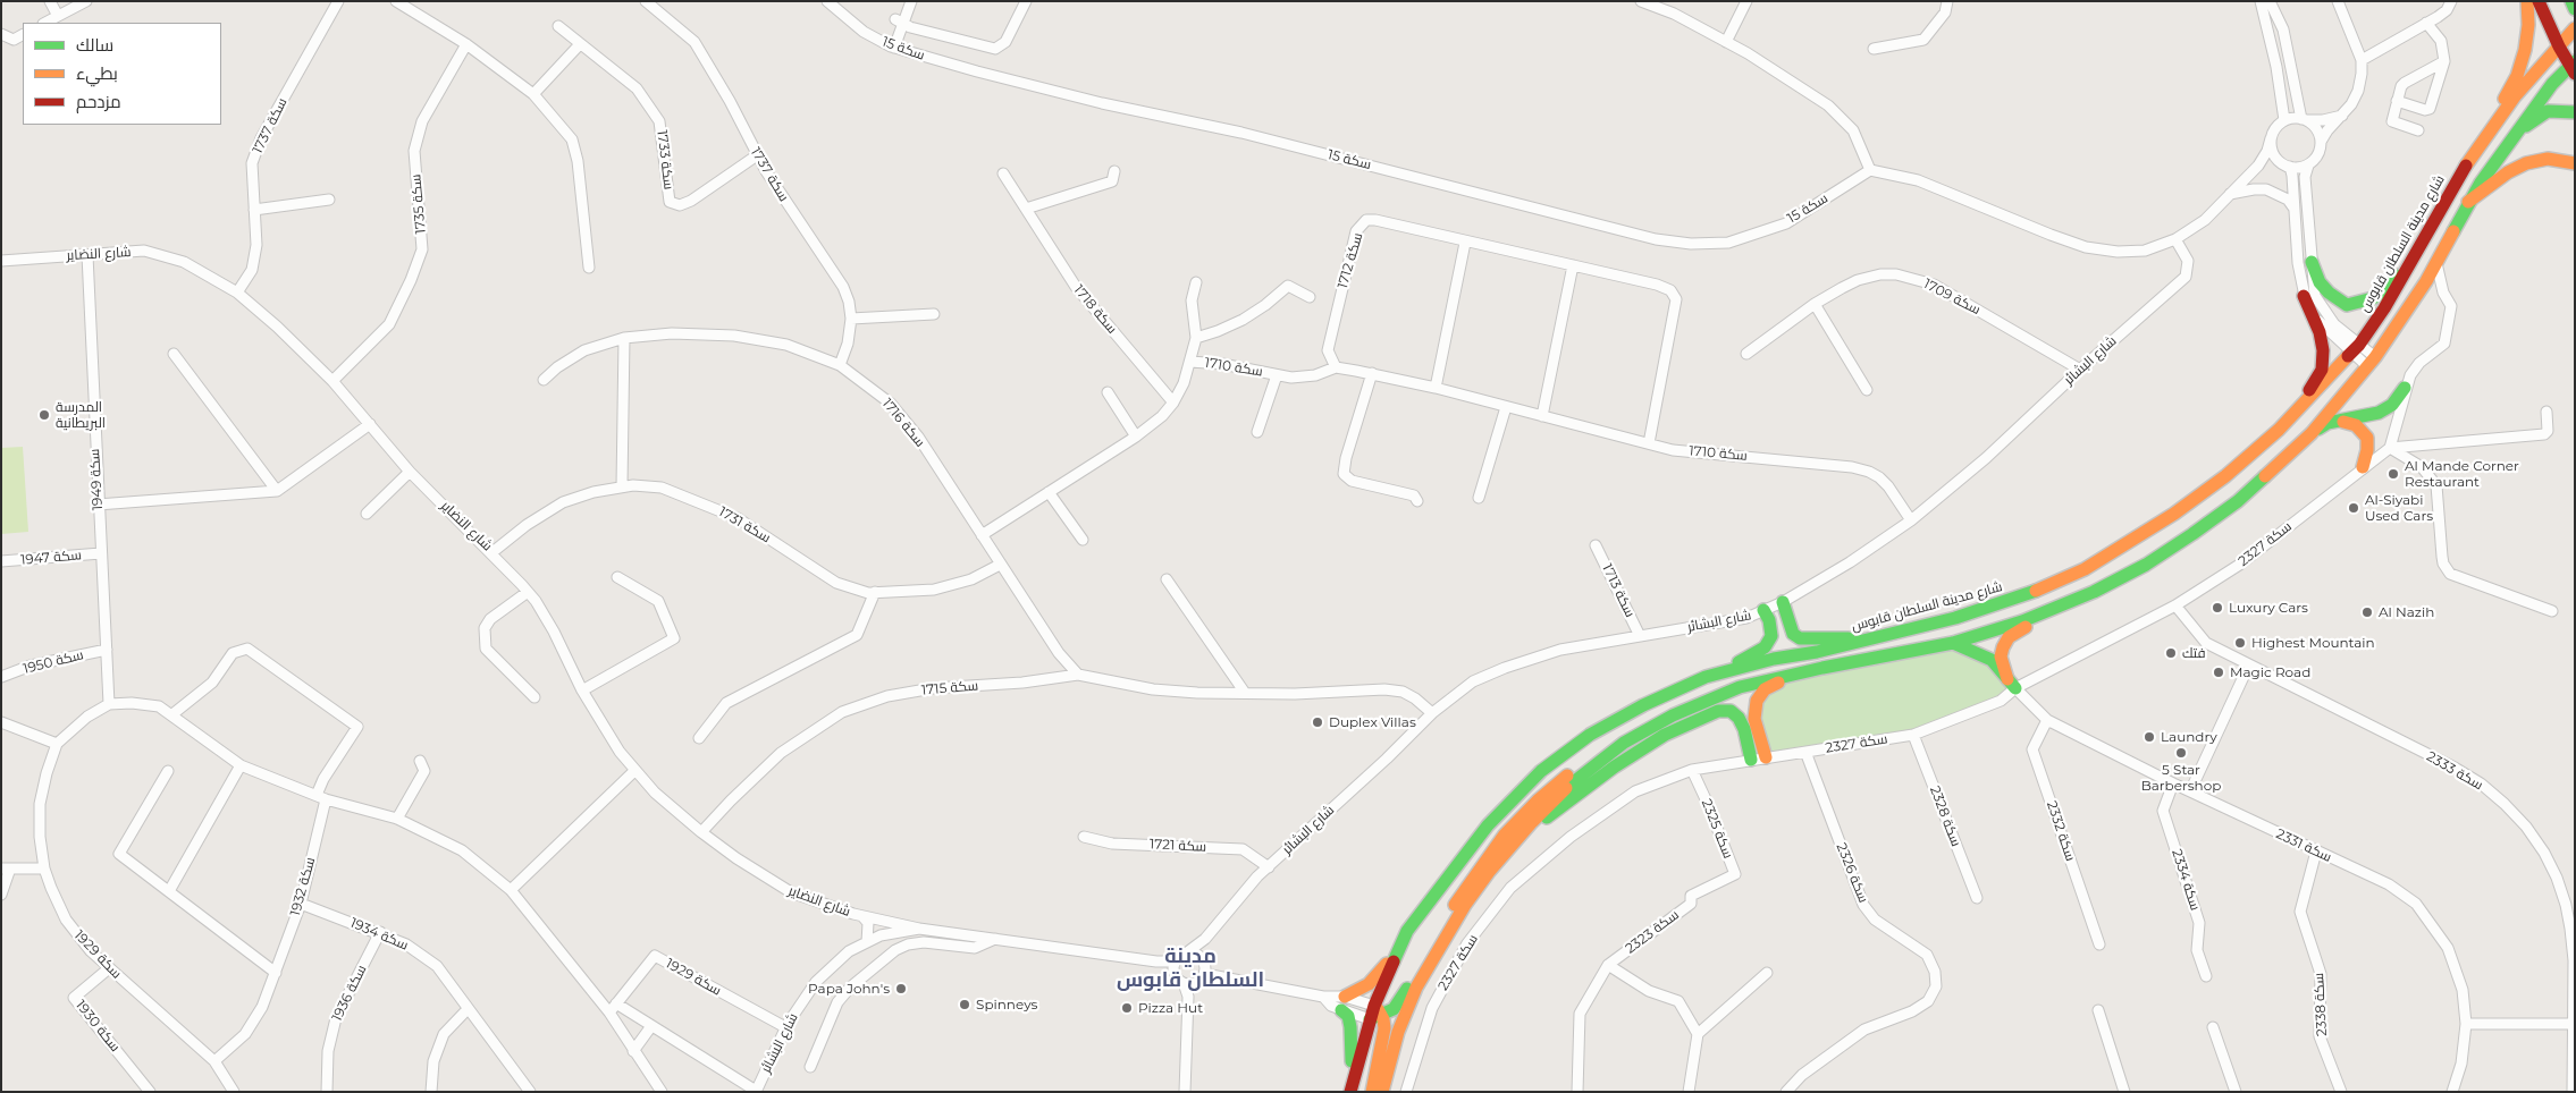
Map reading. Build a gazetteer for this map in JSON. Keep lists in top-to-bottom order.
{
  "streets": {
    "main road": ["شارع مدينة السلطان قابوس"],
    "street": [
      "سكة 15",
      "سكة 1737",
      "سكة 1733",
      "سكة 1735",
      "شارع النضاير",
      "سكة 1712",
      "سكة 1709",
      "سكة 1718",
      "شارع البشائر",
      "سكة 1710",
      "سكة 1716",
      "سكة 1949",
      "سكة 1731",
      "سكة 2327",
      "سكة 1947",
      "سكة 1713",
      "سكة 1950",
      "سكة 1715",
      "سكة 2333",
      "سكة 2328",
      "سكة 2325",
      "سكة 2332",
      "سكة 1721",
      "سكة 2331",
      "سكة 2326",
      "سكة 2334",
      "سكة 1932",
      "سكة 2323",
      "سكة 1934",
      "سكة 1929",
      "سكة 1936",
      "سكة 2338",
      "سكة 1930"
    ]
  },
  "crossings": [
    ["سكة 1737", "سكة 1733"],
    ["سكة 1737", "شارع النضاير"],
    ["سكة 1737", "سكة 1716"],
    ["سكة 1735", "شارع النضاير"],
    ["شارع النضاير", "شارع البشائر"],
    ["شارع النضاير", "سكة 1949"],
    ["شارع النضاير", "سكة 1731"],
    ["شارع النضاير", "سكة 1715"],
    ["سكة 1712", "سكة 1710"],
    ["سكة 1709", "شارع البشائر"],
    ["شارع البشائر", "سكة 1710"],
    ["شارع البشائر", "سكة 1713"],
    ["شارع البشائر", "سكة 1715"],
    ["شارع البشائر", "سكة 1721"],
    ["شارع البشائر", "سكة 1929"],
    ["سكة 1716", "سكة 1731"],
    ["سكة 1716", "سكة 1715"],
    ["سكة 1949", "سكة 1947"],
    ["سكة 1949", "سكة 1950"],
    ["سكة 1949", "سكة 1929"],
    ["سكة 2327", "سكة 2333"],
    ["سكة 2327", "سكة 2328"],
    ["سكة 2327", "سكة 2325"],
    ["سكة 2327", "سكة 2331"],
    ["سكة 2327", "سكة 2326"],
    ["سكة 2325", "سكة 2323"],
    ["سكة 2332", "سكة 2331"],
    ["سكة 2331", "سكة 2334"],
    ["سكة 2331", "سكة 2338"],
    ["سكة 1932", "سكة 1934"],
    ["سكة 1932", "سكة 1929"],
    ["سكة 1934", "سكة 1936"],
    ["سكة 1929", "سكة 1930"]
  ],
  "districts": ["مدينة السلطان قابوس"],
  "places": [
    "المدرسة البريطانية",
    "Al Mande Corner Restaurant",
    "Al-Siyabi Used Cars",
    "Luxury Cars",
    "Al Nazih",
    "Highest Mountain",
    "فتك",
    "Magic Road",
    "Duplex Villas",
    "Laundry",
    "5 Star Barbershop",
    "Papa John's",
    "Spinneys",
    "Pizza Hut"
  ],
  "legend": ["سالك", "بطيء", "مزدحم"]
}
